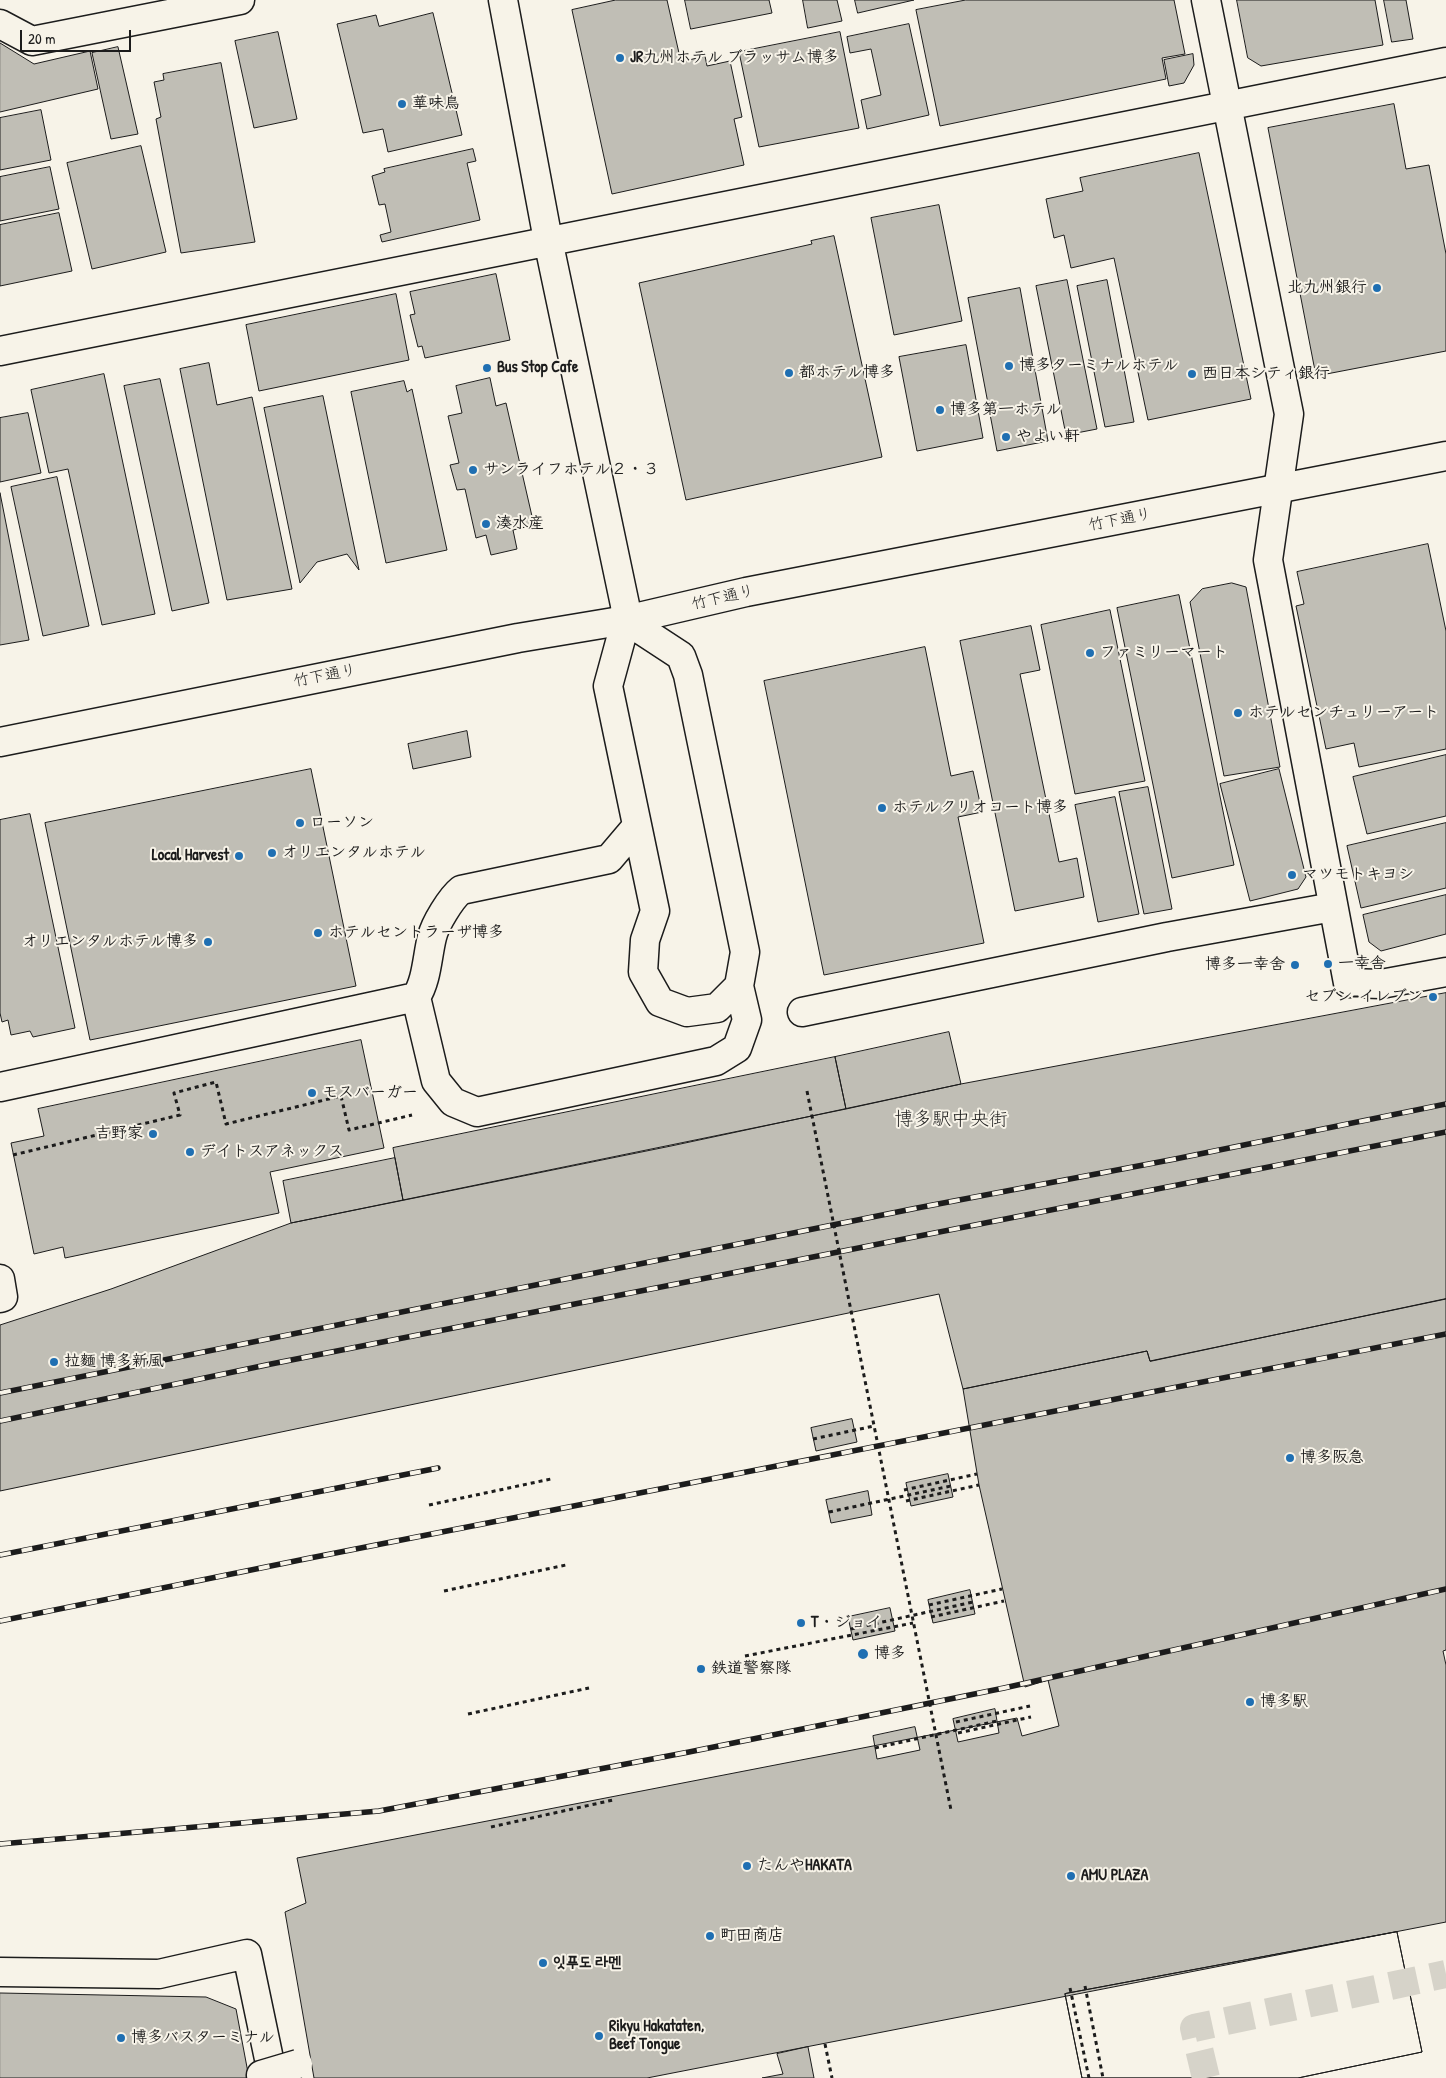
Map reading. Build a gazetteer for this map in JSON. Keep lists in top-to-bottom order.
{
  "streets": {
    "main road": ["竹下通り"]
  },
  "districts": ["博多駅中央街"],
  "places": [
    "JR九州ホテル ブラッサム博多",
    "華味鳥",
    "北九州銀行",
    "博多ターミナルホテル",
    "Bus Stop Cafe",
    "都ホテル博多",
    "西日本シティ銀行",
    "博多第一ホテル",
    "やよい軒",
    "サンライフホテル２・３",
    "湊水産",
    "ファミリーマート",
    "ホテルセンチュリーアート",
    "ホテルクリオコート博多",
    "ローソン",
    "オリエンタルホテル",
    "Local Harvest",
    "マツモトキヨシ",
    "ホテルセントラーザ博多",
    "オリエンタルホテル博多",
    "一幸舎",
    "博多一幸舍",
    "セブン-イレブン",
    "モスバーガー",
    "吉野家",
    "デイトスアネックス",
    "拉麵 博多新風",
    "博多阪急",
    "T・ジョイ",
    "博多",
    "鉄道警察隊",
    "博多駅",
    "たんやHAKATA",
    "AMU PLAZA",
    "町田商店",
    "잇푸도 라멘",
    "Rikyu Hakataten, Beef Tongue",
    "博多バスターミナル"
  ],
  "scale_bar": "20 m"
}
